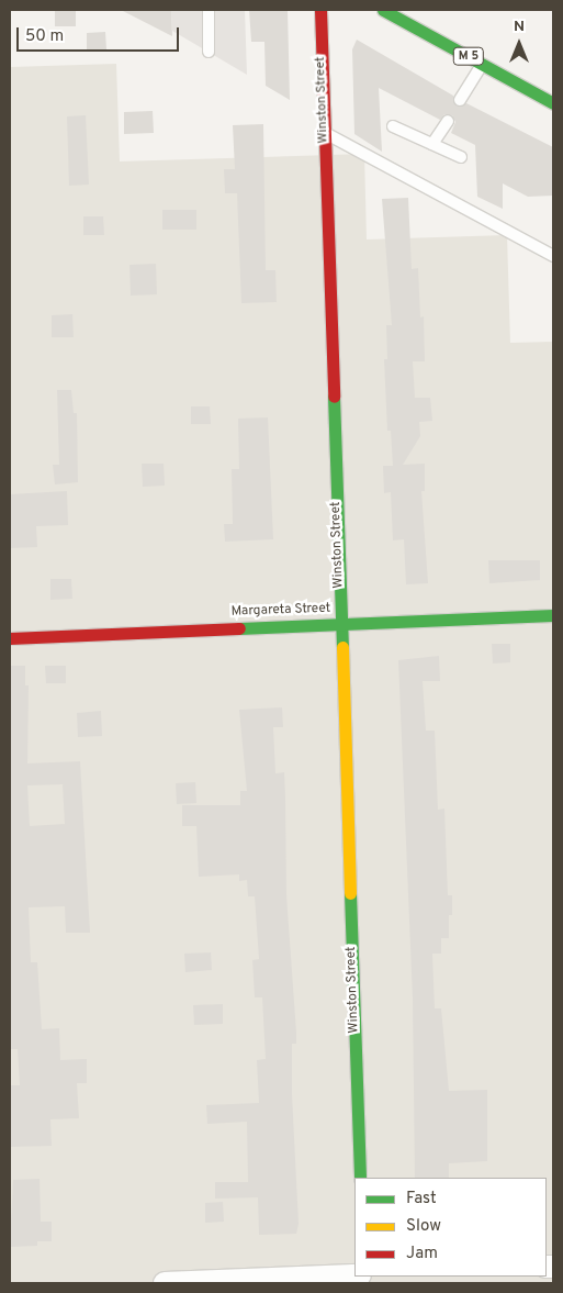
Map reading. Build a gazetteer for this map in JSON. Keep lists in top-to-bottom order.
{
  "streets": {
    "street": ["M 5", "Winston Street", "Margareta Street"]
  },
  "crossings": [
    ["Winston Street", "Margareta Street"]
  ],
  "legend": ["Fast", "Slow", "Jam"],
  "scale_bar": "50 m",
  "north": "top"
}
